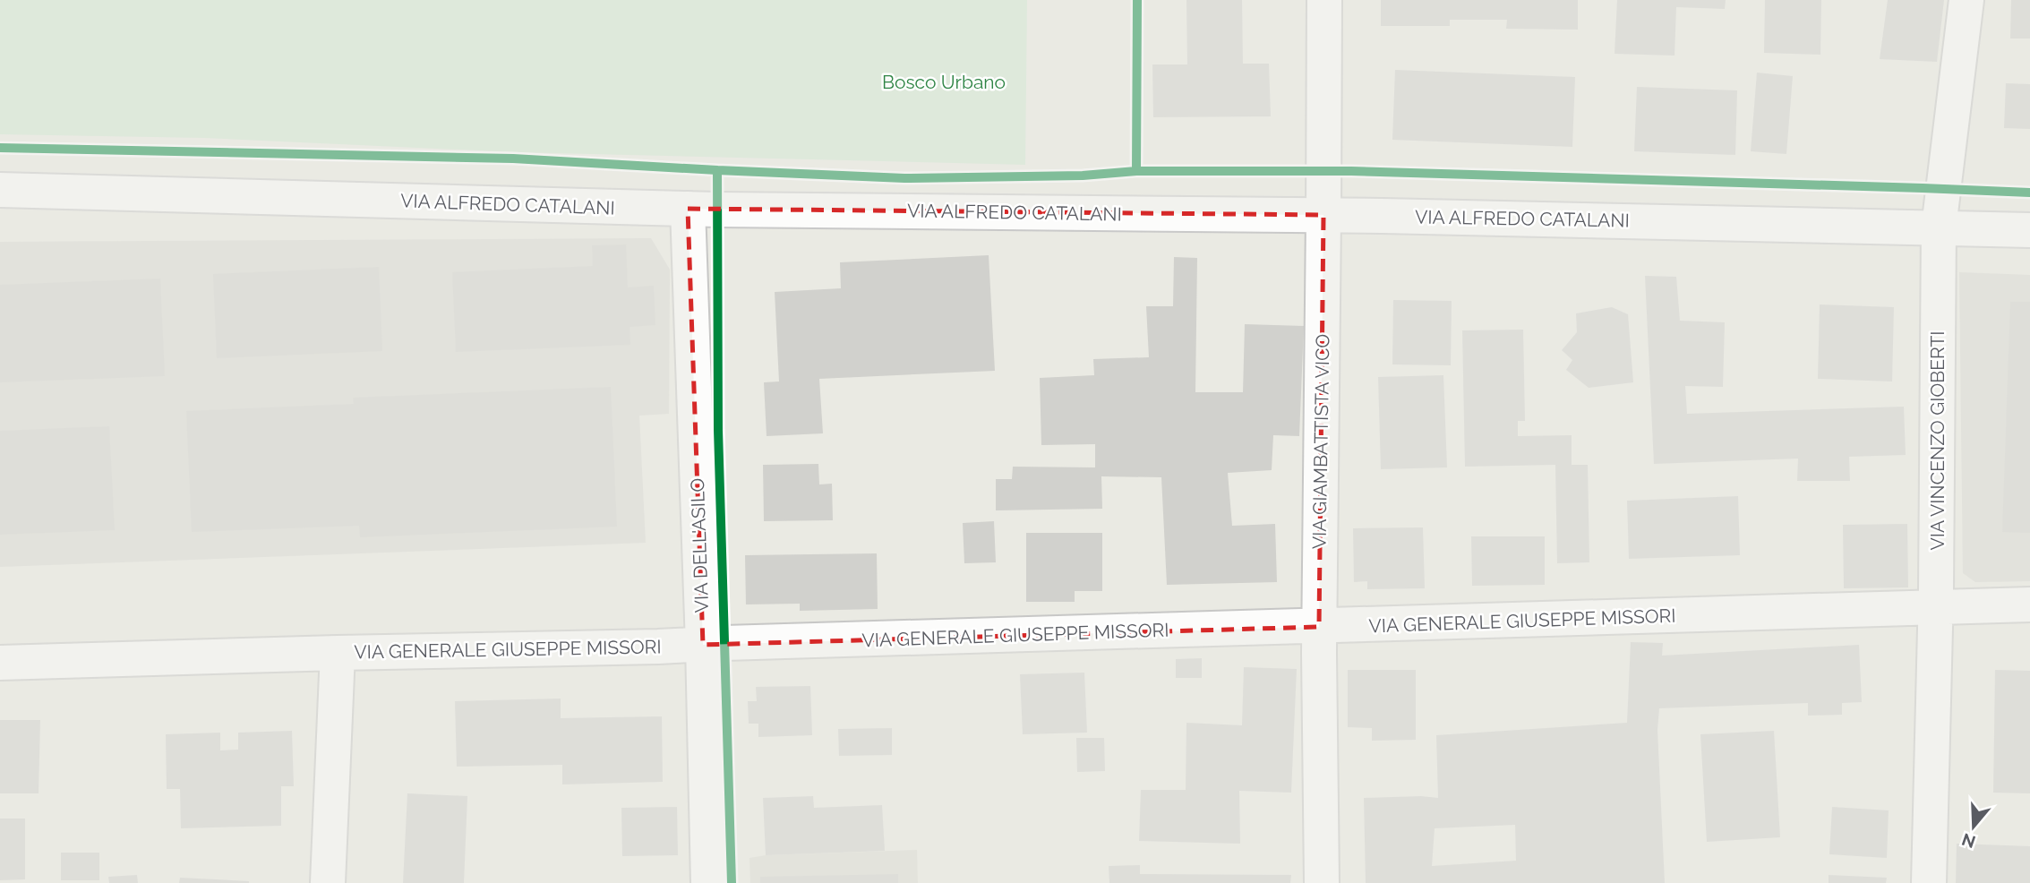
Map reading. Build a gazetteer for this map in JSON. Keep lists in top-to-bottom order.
{
  "streets": {
    "street": [
      "VIA ALFREDO CATALANI",
      "VIA VINCENZO GIOBERTI",
      "VIA GIAMBATTISTA VICO",
      "VIA DELL'ASILO",
      "VIA GENERALE GIUSEPPE MISSORI"
    ]
  },
  "crossings": [
    ["VIA ALFREDO CATALANI", "VIA VINCENZO GIOBERTI"],
    ["VIA ALFREDO CATALANI", "VIA GIAMBATTISTA VICO"],
    ["VIA ALFREDO CATALANI", "VIA DELL'ASILO"],
    ["VIA VINCENZO GIOBERTI", "VIA GENERALE GIUSEPPE MISSORI"],
    ["VIA GIAMBATTISTA VICO", "VIA GENERALE GIUSEPPE MISSORI"],
    ["VIA DELL'ASILO", "VIA GENERALE GIUSEPPE MISSORI"]
  ],
  "parks": ["Bosco Urbano"],
  "north": "bottom"
}
